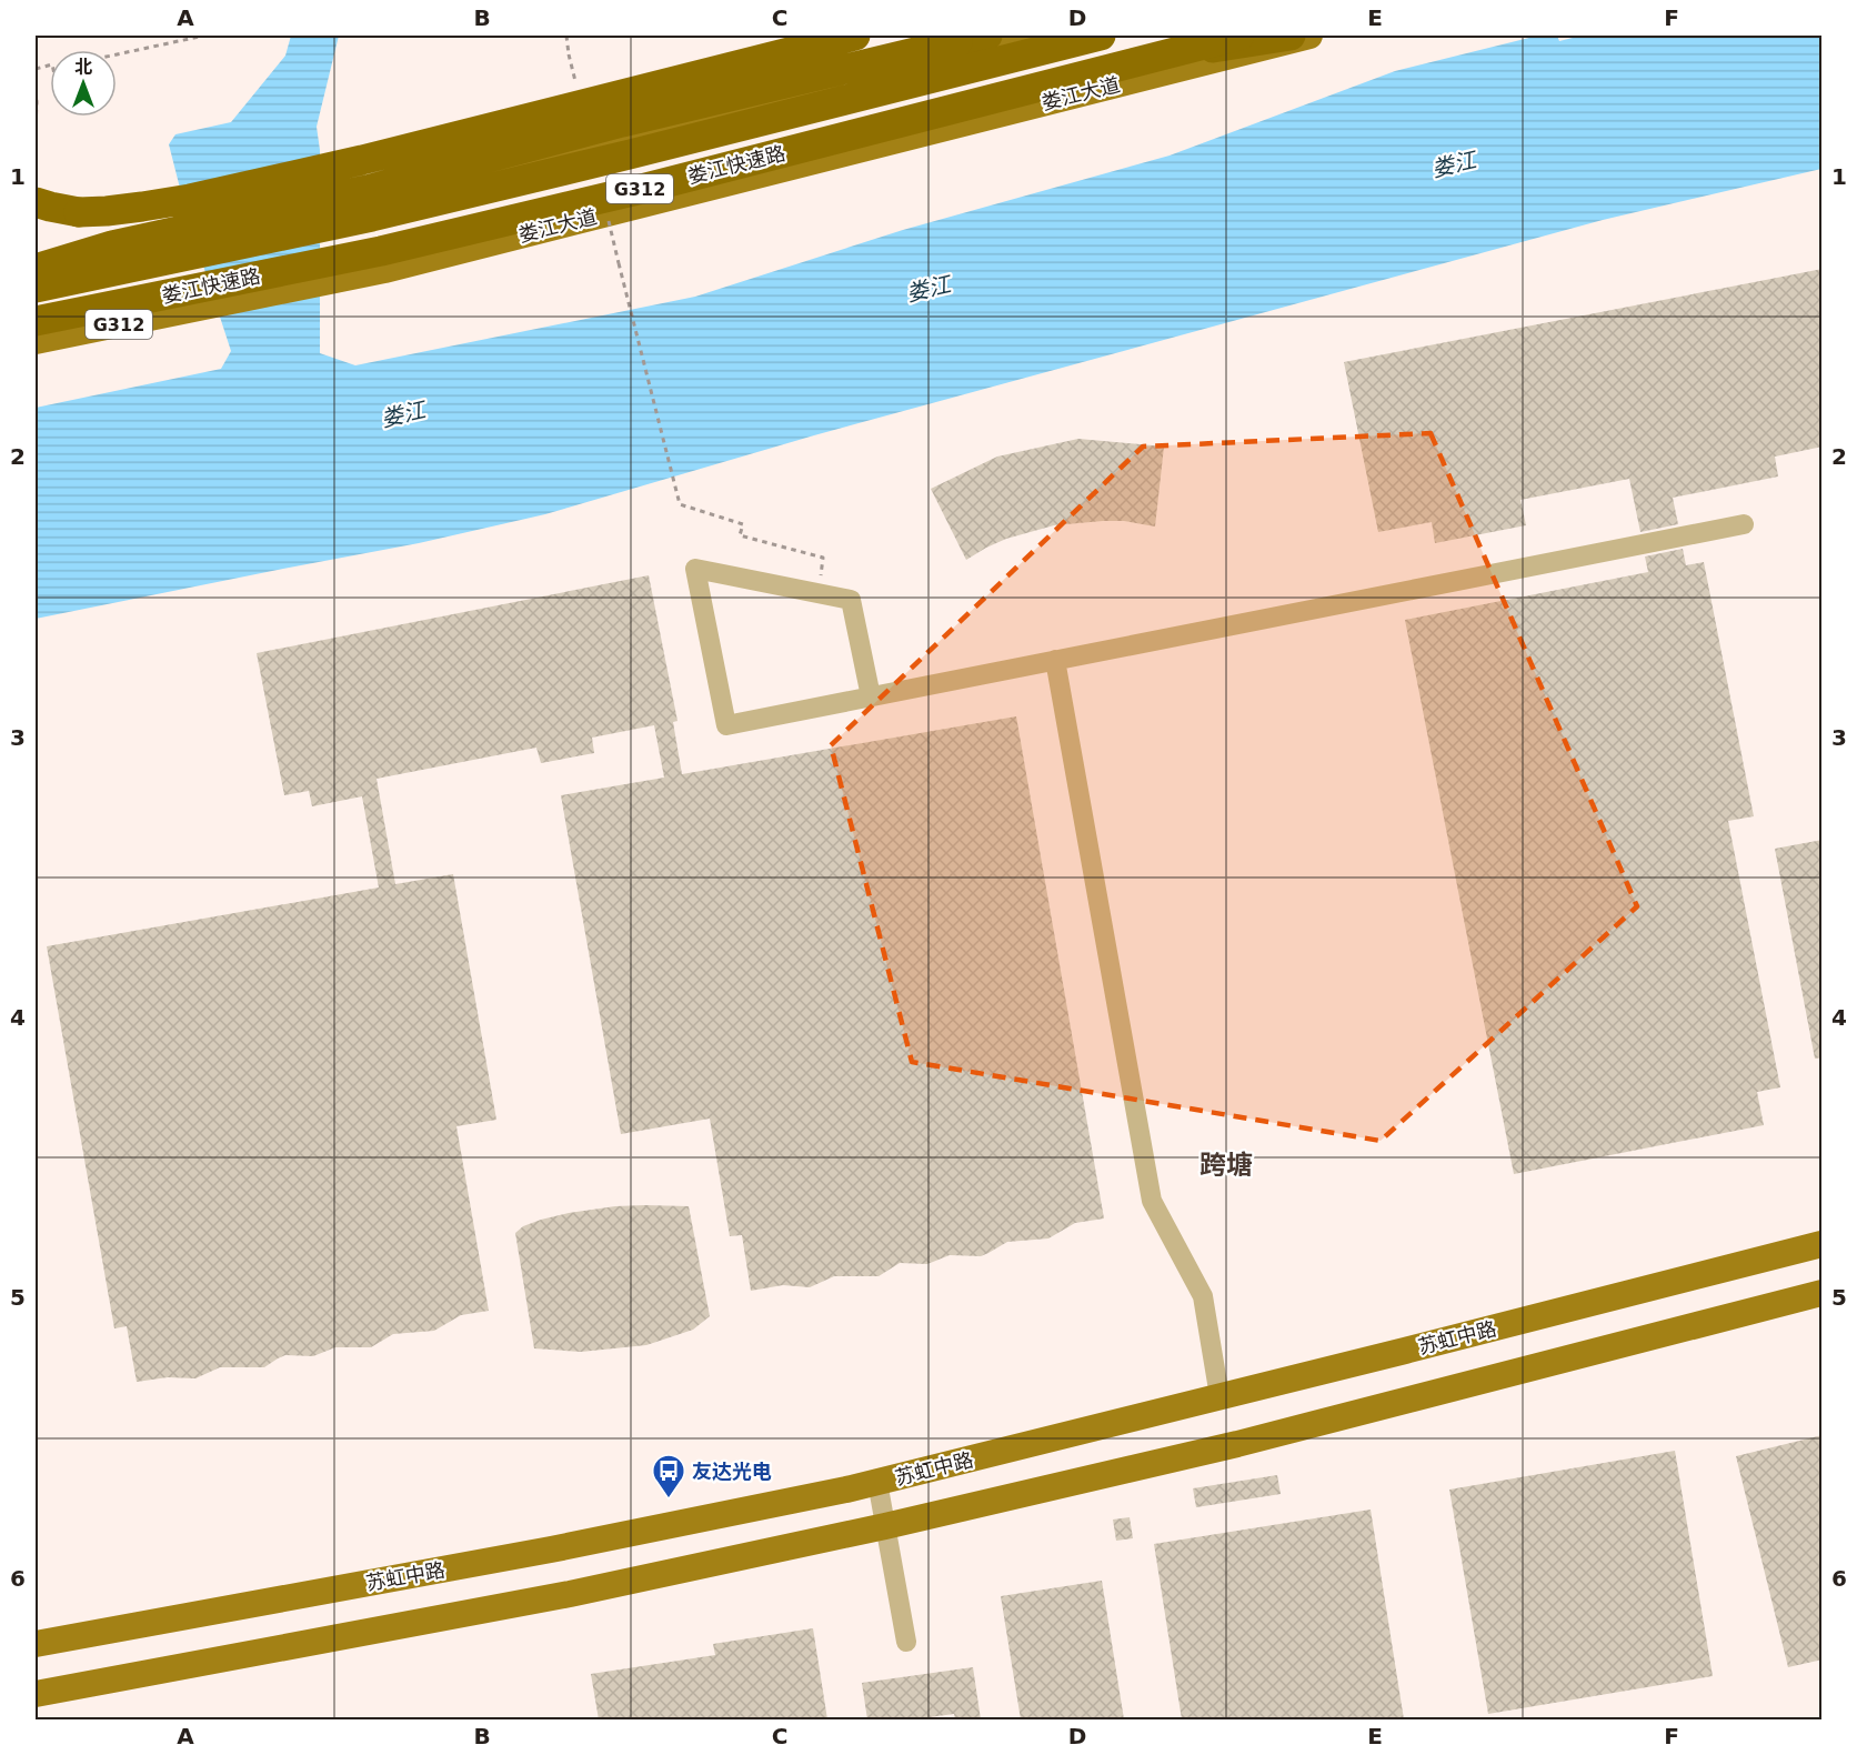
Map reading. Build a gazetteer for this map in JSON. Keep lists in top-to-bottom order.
{
  "streets": {
    "highway": ["娄江快速路", "G312"],
    "main road": ["娄江大道", "苏虹中路"]
  },
  "districts": ["跨塘"],
  "water": ["娄江"],
  "places": {
    "bus stop": ["友达光电"]
  },
  "north": "top",
  "grid": {
    "columns": [
      "A",
      "B",
      "C",
      "D",
      "E",
      "F"
    ],
    "rows": [
      "1",
      "2",
      "3",
      "4",
      "5",
      "6"
    ]
  }
}
